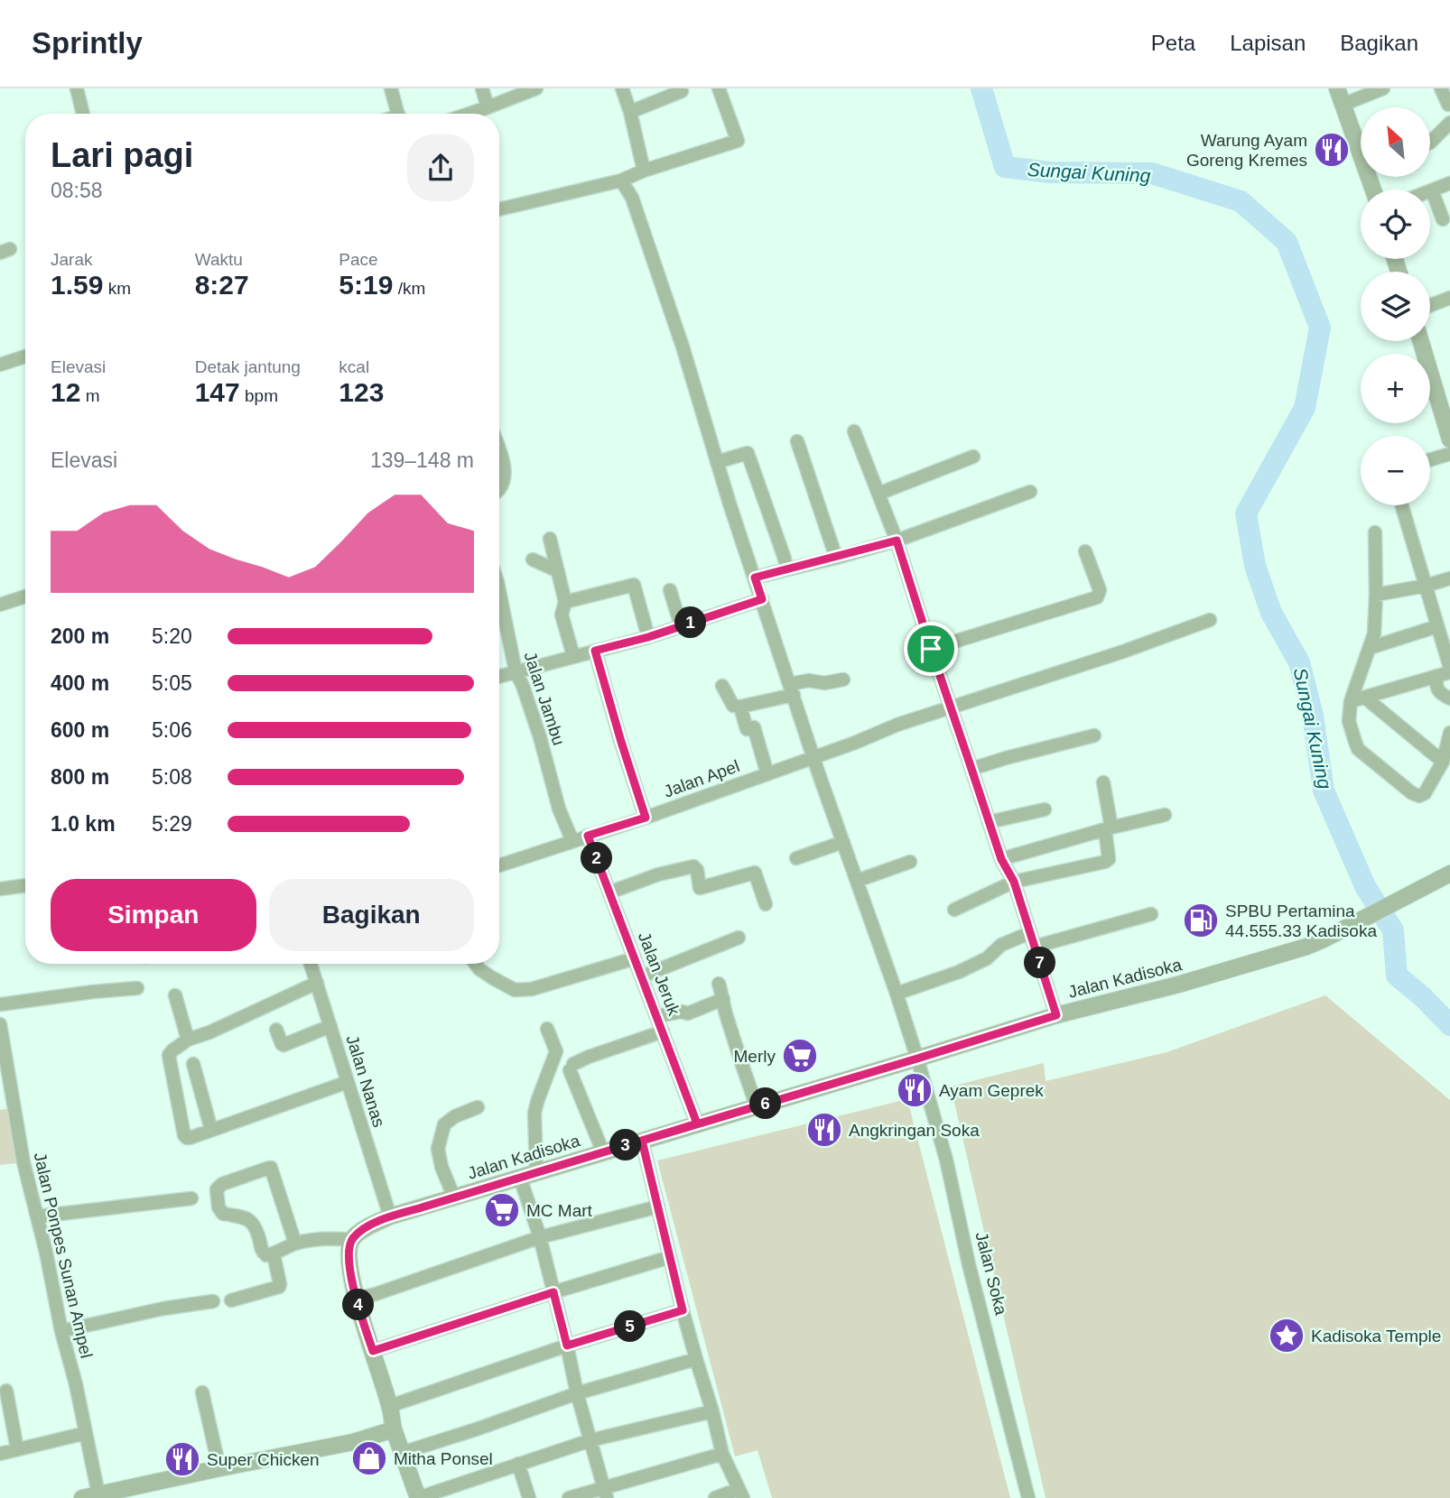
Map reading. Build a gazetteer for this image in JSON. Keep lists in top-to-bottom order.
{
  "streets": {
    "street": [
      "Jalan Jambu",
      "Jalan Apel",
      "Jalan Jeruk",
      "Jalan Kadisoka",
      "Jalan Nanas",
      "Jalan Ponpes Sunan Ampel",
      "Jalan Soka"
    ]
  },
  "crossings": [
    ["Jalan Jambu", "Jalan Apel"],
    ["Jalan Apel", "Jalan Jeruk"],
    ["Jalan Apel", "Jalan Soka"],
    ["Jalan Jeruk", "Jalan Kadisoka"],
    ["Jalan Kadisoka", "Jalan Nanas"],
    ["Jalan Kadisoka", "Jalan Soka"]
  ],
  "water": ["Sungai Kuning"],
  "places": {
    "restaurant": [
      "Warung Ayam Goreng Kremes",
      "Ayam Geprek",
      "Angkringan Soka",
      "Super Chicken"
    ],
    "fuel station": ["SPBU Pertamina 44.555.33 Kadisoka"],
    "supermarket": ["Merly", "MC Mart"],
    "place": ["Kadisoka Temple"],
    "shop": ["Mitha Ponsel"]
  },
  "north": "top left",
  "page": {
    "header": "Sprintly",
    "nav": ["Peta", "Lapisan", "Bagikan"],
    "map_buttons": ["+", "−"],
    "heading": ["Lari pagi", "08:58"],
    "stats": [
      ["Jarak", "1.59 km"],
      ["Waktu", "8:27"],
      ["Pace", "5:19 /km"],
      ["Elevasi", "12 m"],
      ["Detak jantung", "147 bpm"],
      ["kcal", "123"]
    ],
    "chart": ["Elevasi", "139–148 m"],
    "pins": [
      "1",
      "2",
      "7",
      "6",
      "3",
      "4",
      "5"
    ],
    "list": [
      {
        "name": "200 m",
        "note": "5:20"
      },
      {
        "name": "400 m",
        "note": "5:05"
      },
      {
        "name": "600 m",
        "note": "5:06"
      },
      {
        "name": "800 m",
        "note": "5:08"
      },
      {
        "name": "1.0 km",
        "note": "5:29"
      }
    ],
    "buttons": ["Simpan", "Bagikan"]
  }
}
